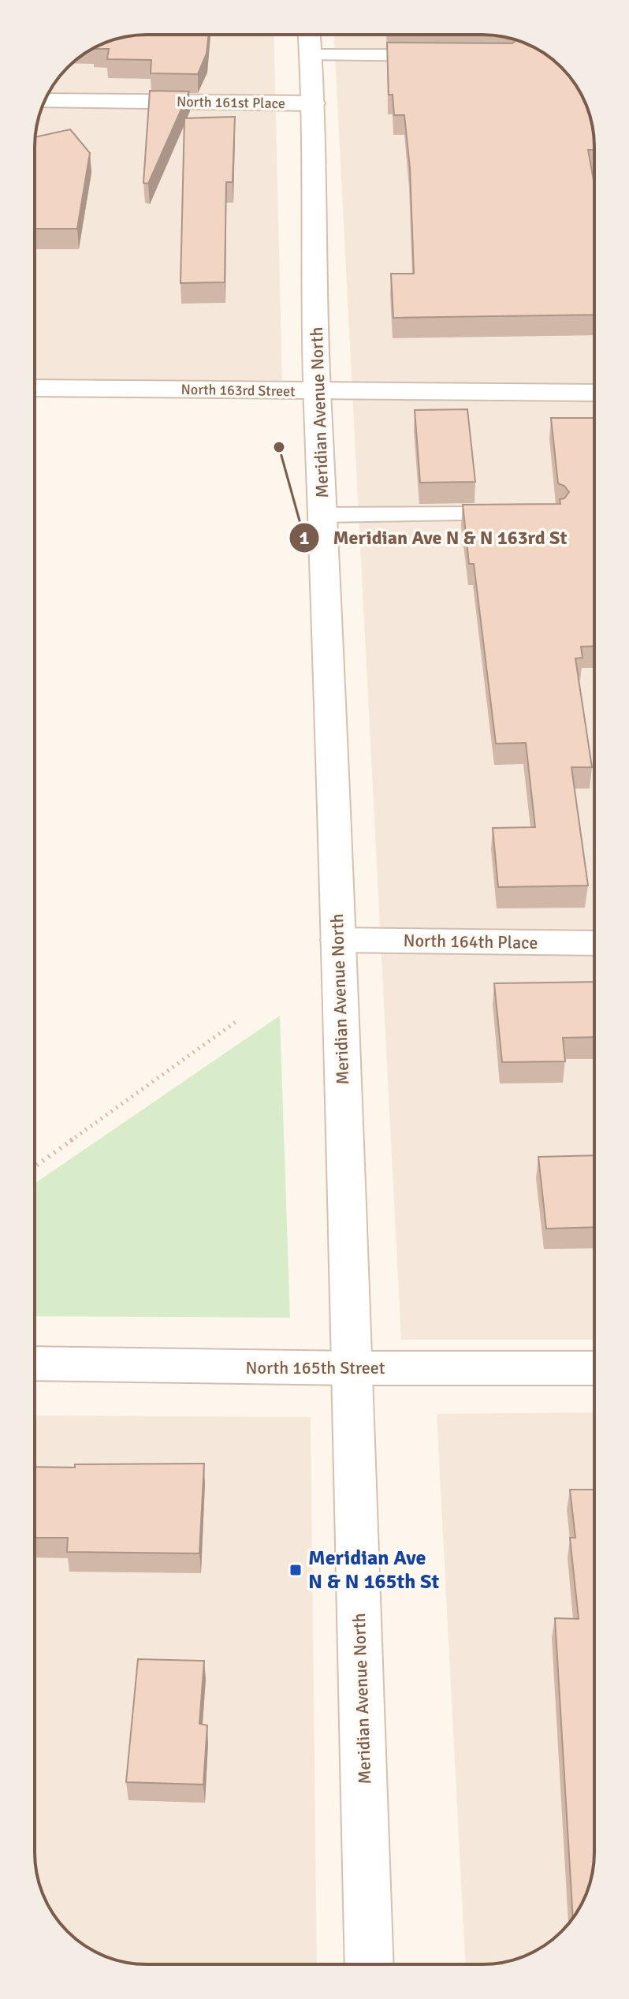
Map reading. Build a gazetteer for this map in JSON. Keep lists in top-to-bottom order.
{
  "streets": {
    "street": [
      "North 161st Place",
      "North 163rd Street",
      "Meridian Avenue North",
      "North 164th Place",
      "North 165th Street"
    ]
  },
  "crossings": [
    ["North 161st Place", "Meridian Avenue North"],
    ["North 163rd Street", "Meridian Avenue North"],
    ["Meridian Avenue North", "North 164th Place"],
    ["Meridian Avenue North", "North 165th Street"]
  ],
  "places": {
    "other": ["Meridian Ave N & N 163rd St"],
    "transit": ["Meridian Ave N & N 165th St"]
  }
}
